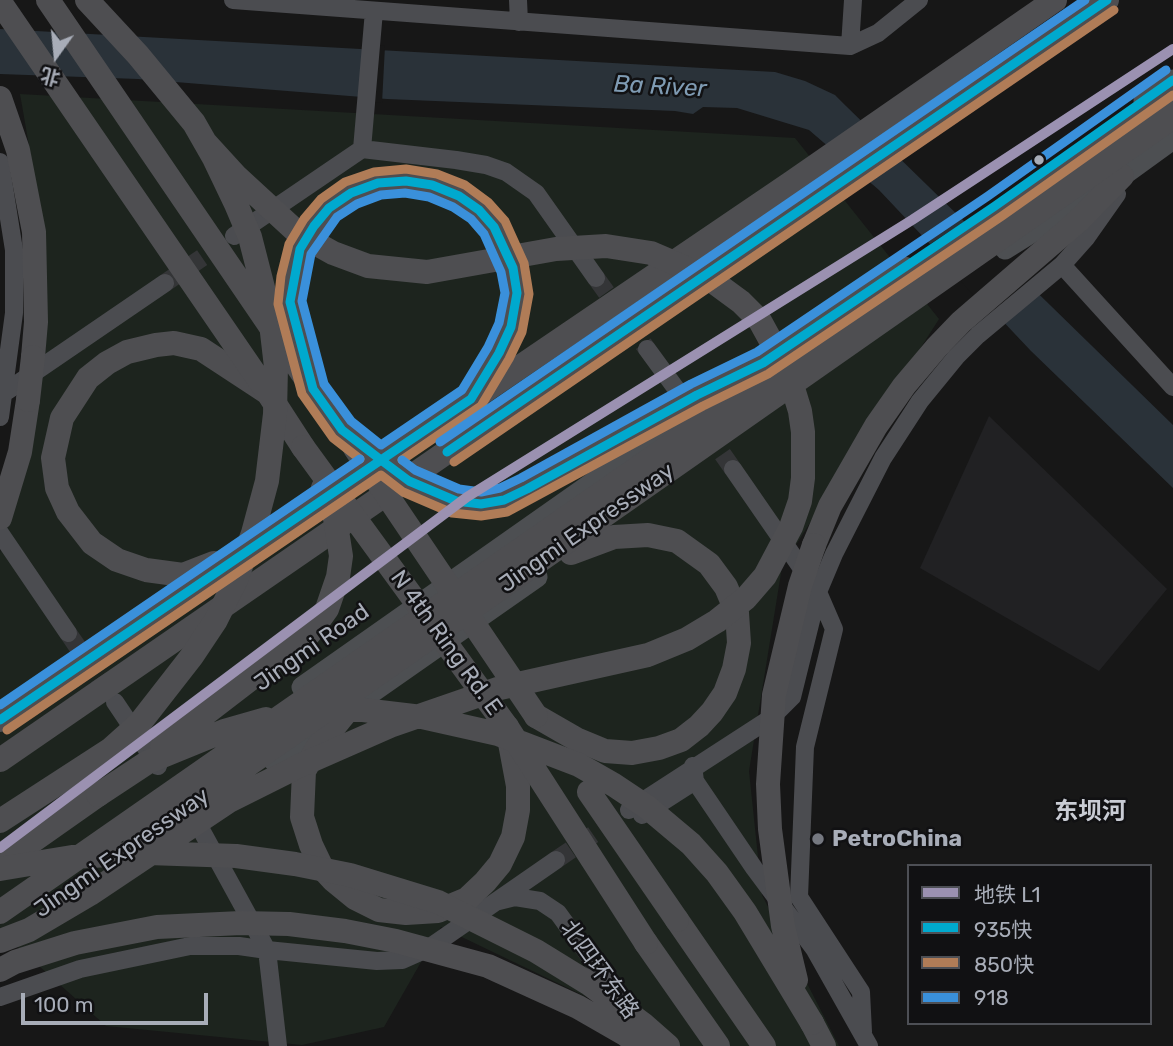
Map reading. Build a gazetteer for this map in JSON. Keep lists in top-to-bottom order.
{
  "streets": {
    "highway": ["Jingmi Expressway", "N 4th Ring Rd. E"],
    "main road": ["Jingmi Road"],
    "street": ["北四环东路"]
  },
  "districts": ["东坝河"],
  "water": ["Ba River"],
  "places": ["PetroChina"],
  "lines": [
    "transit line 935快",
    "transit line 918",
    "transit line 850快",
    "metro line L1"
  ],
  "legend": [
    "地铁 L1",
    "935快",
    "850快",
    "918"
  ],
  "scale_bar": "100 m",
  "north": "bottom"
}
